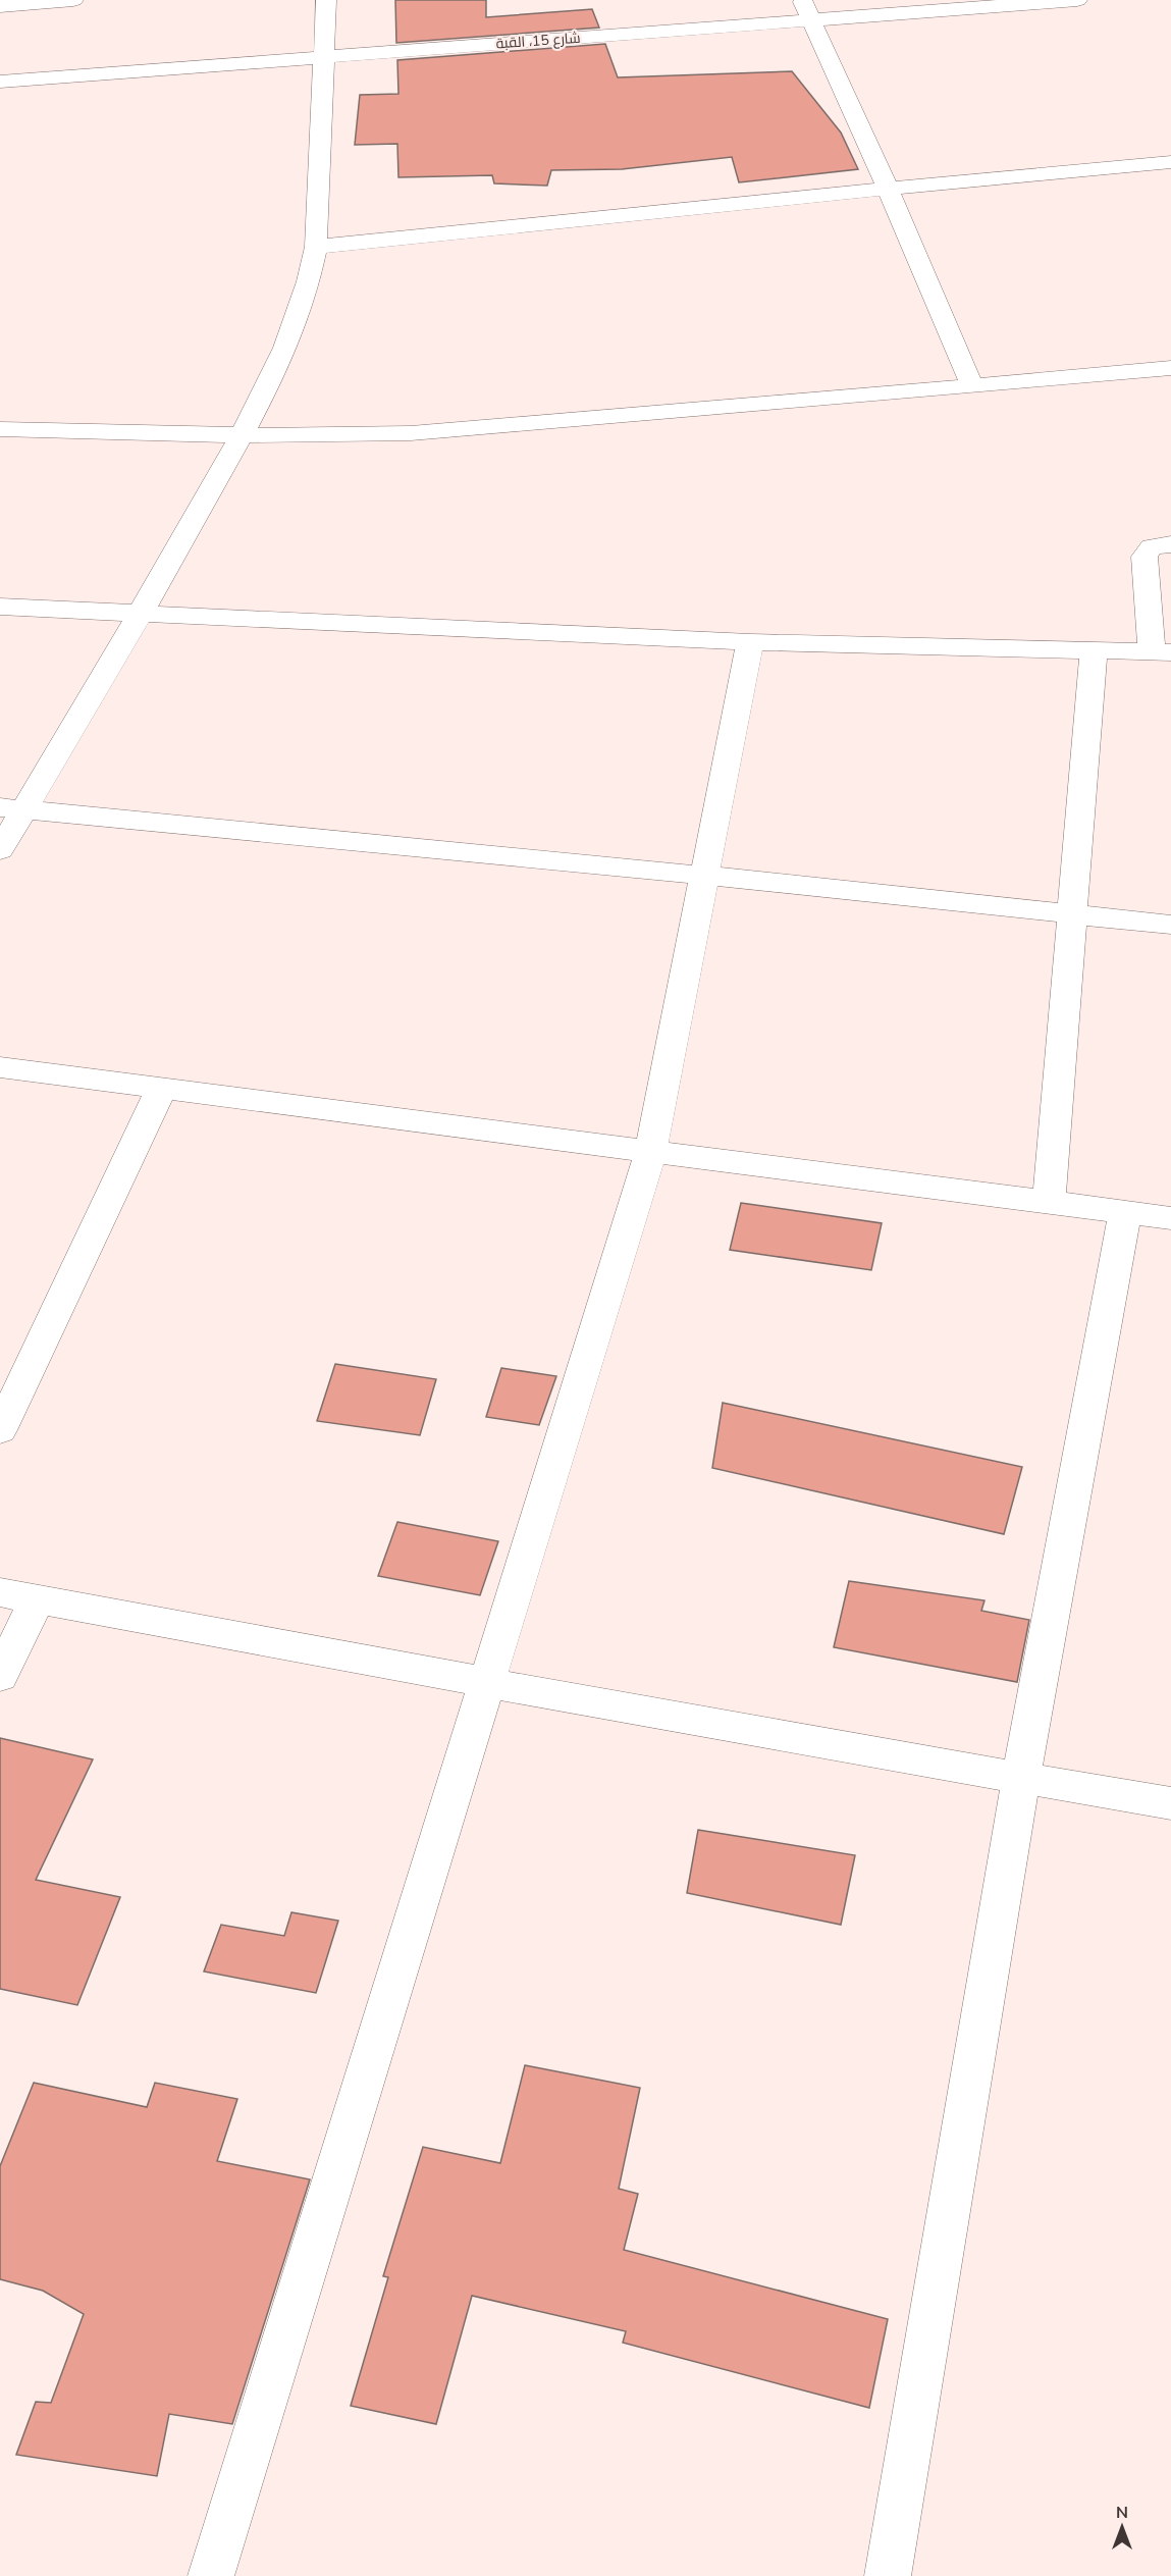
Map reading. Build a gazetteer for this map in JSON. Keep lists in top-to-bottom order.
{
  "streets": {
    "street": ["شارع 15، القبة"]
  },
  "north": "top"
}
